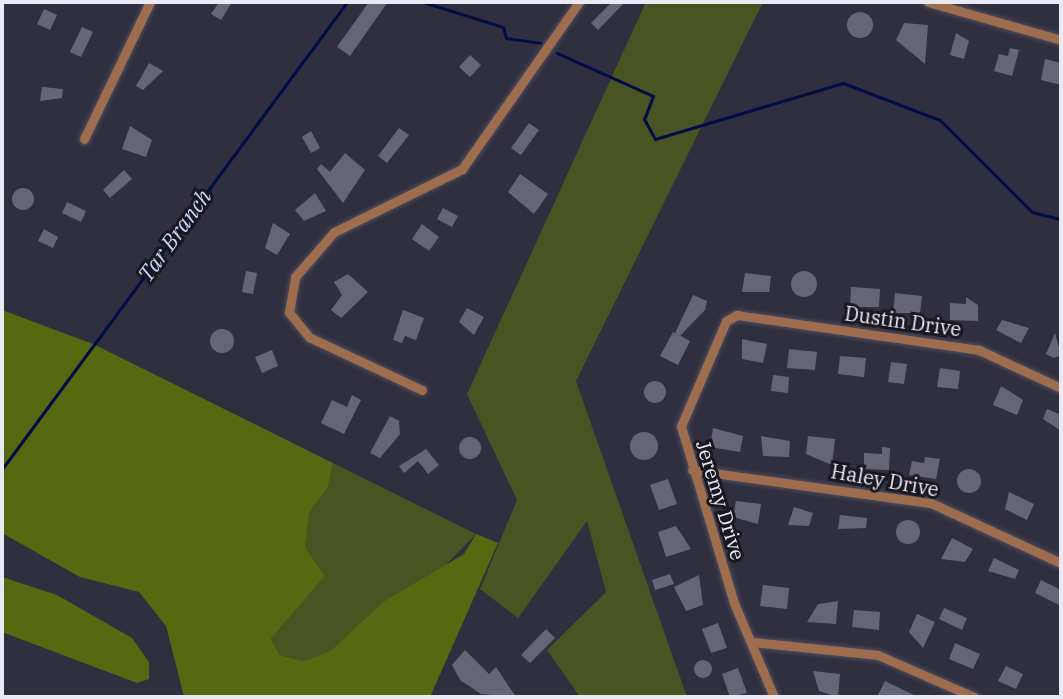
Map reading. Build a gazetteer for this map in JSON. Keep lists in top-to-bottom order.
{
  "streets": {
    "street": ["Dustin Drive", "Haley Drive", "Jeremy Drive"]
  },
  "crossings": [
    ["Dustin Drive", "Jeremy Drive"],
    ["Haley Drive", "Jeremy Drive"]
  ],
  "water": ["Tar Branch"]
}
